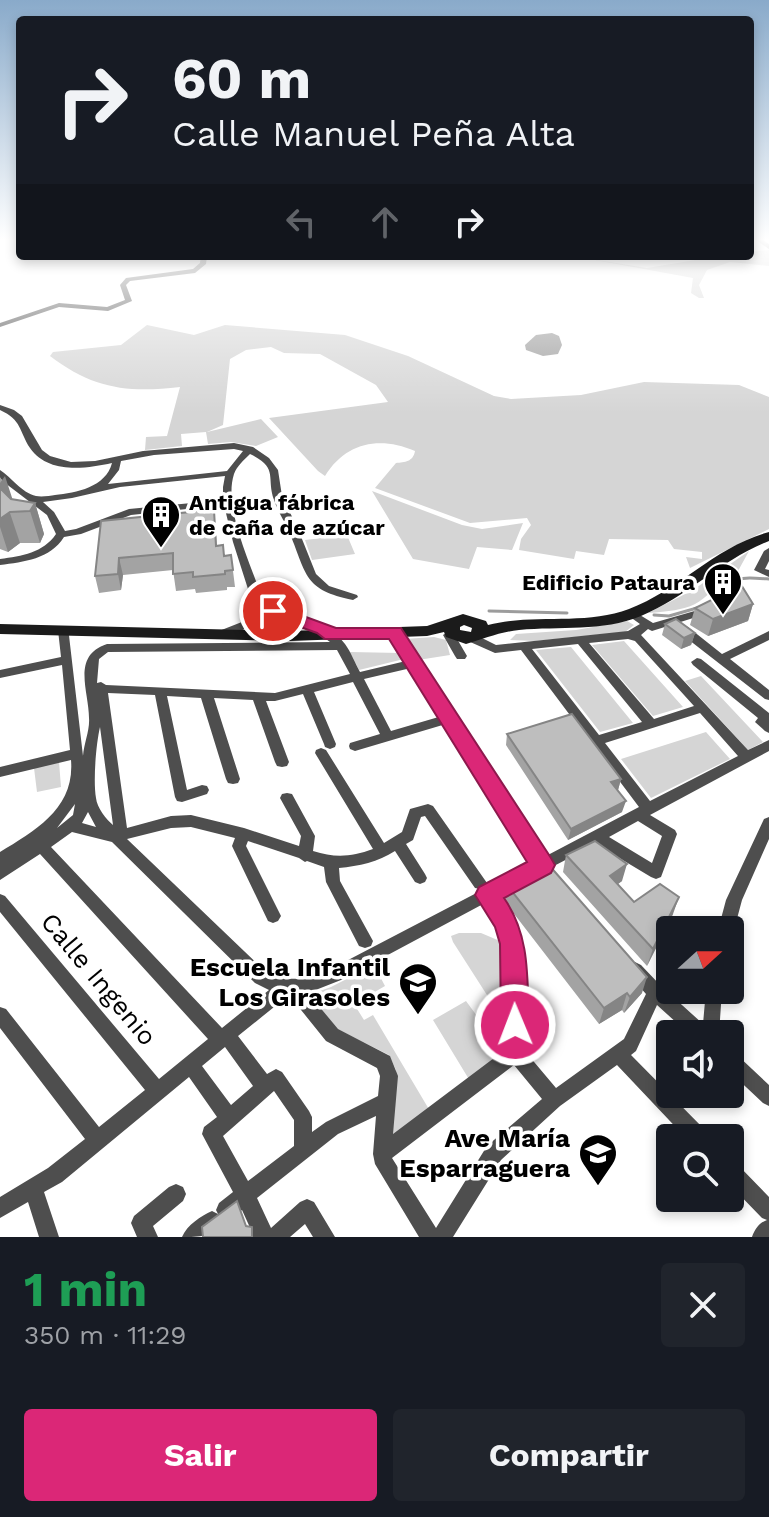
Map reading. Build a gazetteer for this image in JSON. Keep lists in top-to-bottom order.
{
  "streets": {
    "street": ["Calle Ingenio"]
  },
  "places": {
    "building": ["Antigua fábrica de caña de azúcar", "Edificio Pataura"],
    "school or university": ["Escuela Infantil Los Girasoles", "Ave María Esparraguera"]
  },
  "north": "right",
  "page": {
    "turn": ["60 m", "Calle Manuel Peña Alta"],
    "heading": ["1 min", "350 m · 11:29"],
    "buttons": ["Salir", "Compartir"]
  }
}
